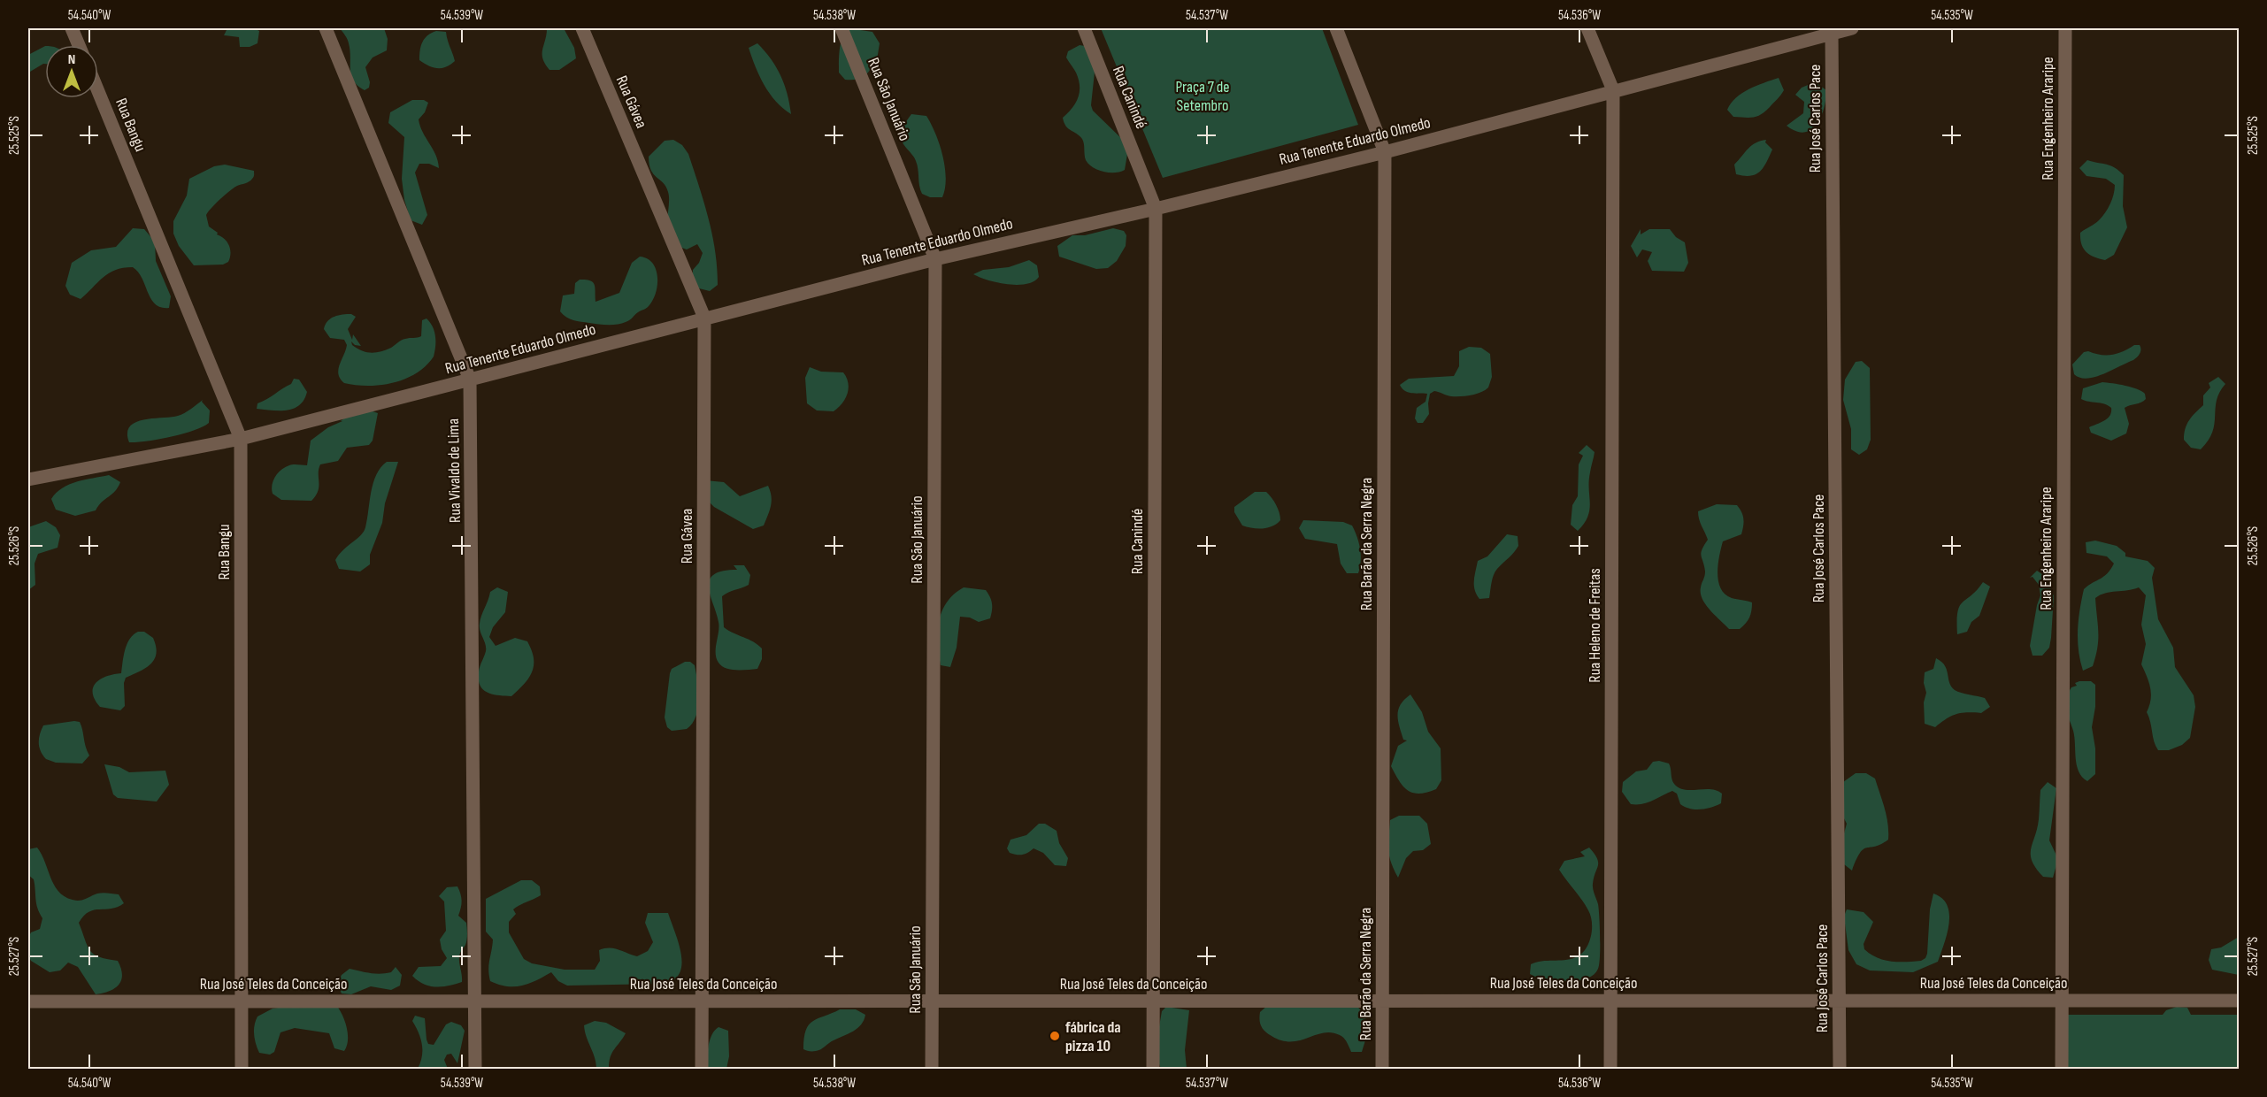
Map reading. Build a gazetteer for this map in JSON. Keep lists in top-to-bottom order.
{
  "streets": {
    "street": [
      "Rua Canindé",
      "Rua São Januário",
      "Rua Gávea",
      "Rua José Carlos Pace",
      "Rua Engenheiro Araripe",
      "Rua Bangu",
      "Rua Tenente Eduardo Olmedo",
      "Rua Vivaldo de Lima",
      "Rua Barão da Serra Negra",
      "Rua Heleno de Freitas",
      "Rua José Teles da Conceição"
    ]
  },
  "crossings": [
    ["Rua Canindé", "Rua Tenente Eduardo Olmedo"],
    ["Rua Canindé", "Rua José Teles da Conceição"],
    ["Rua São Januário", "Rua Tenente Eduardo Olmedo"],
    ["Rua São Januário", "Rua José Teles da Conceição"],
    ["Rua Gávea", "Rua Tenente Eduardo Olmedo"],
    ["Rua Gávea", "Rua José Teles da Conceição"],
    ["Rua José Carlos Pace", "Rua Tenente Eduardo Olmedo"],
    ["Rua José Carlos Pace", "Rua José Teles da Conceição"],
    ["Rua Engenheiro Araripe", "Rua José Teles da Conceição"],
    ["Rua Bangu", "Rua Tenente Eduardo Olmedo"],
    ["Rua Bangu", "Rua José Teles da Conceição"],
    ["Rua Tenente Eduardo Olmedo", "Rua Vivaldo de Lima"],
    ["Rua Tenente Eduardo Olmedo", "Rua Barão da Serra Negra"],
    ["Rua Tenente Eduardo Olmedo", "Rua Heleno de Freitas"],
    ["Rua Vivaldo de Lima", "Rua José Teles da Conceição"],
    ["Rua Barão da Serra Negra", "Rua José Teles da Conceição"],
    ["Rua Heleno de Freitas", "Rua José Teles da Conceição"]
  ],
  "parks": ["Praça 7 de Setembro"],
  "places": ["fábrica da pizza 10"],
  "north": "top",
  "coordinates": [
    "54.540°W",
    "54.539°W",
    "54.538°W",
    "54.537°W",
    "54.536°W",
    "54.535°W",
    "25.525°S",
    "25.526°S",
    "25.527°S"
  ]
}
